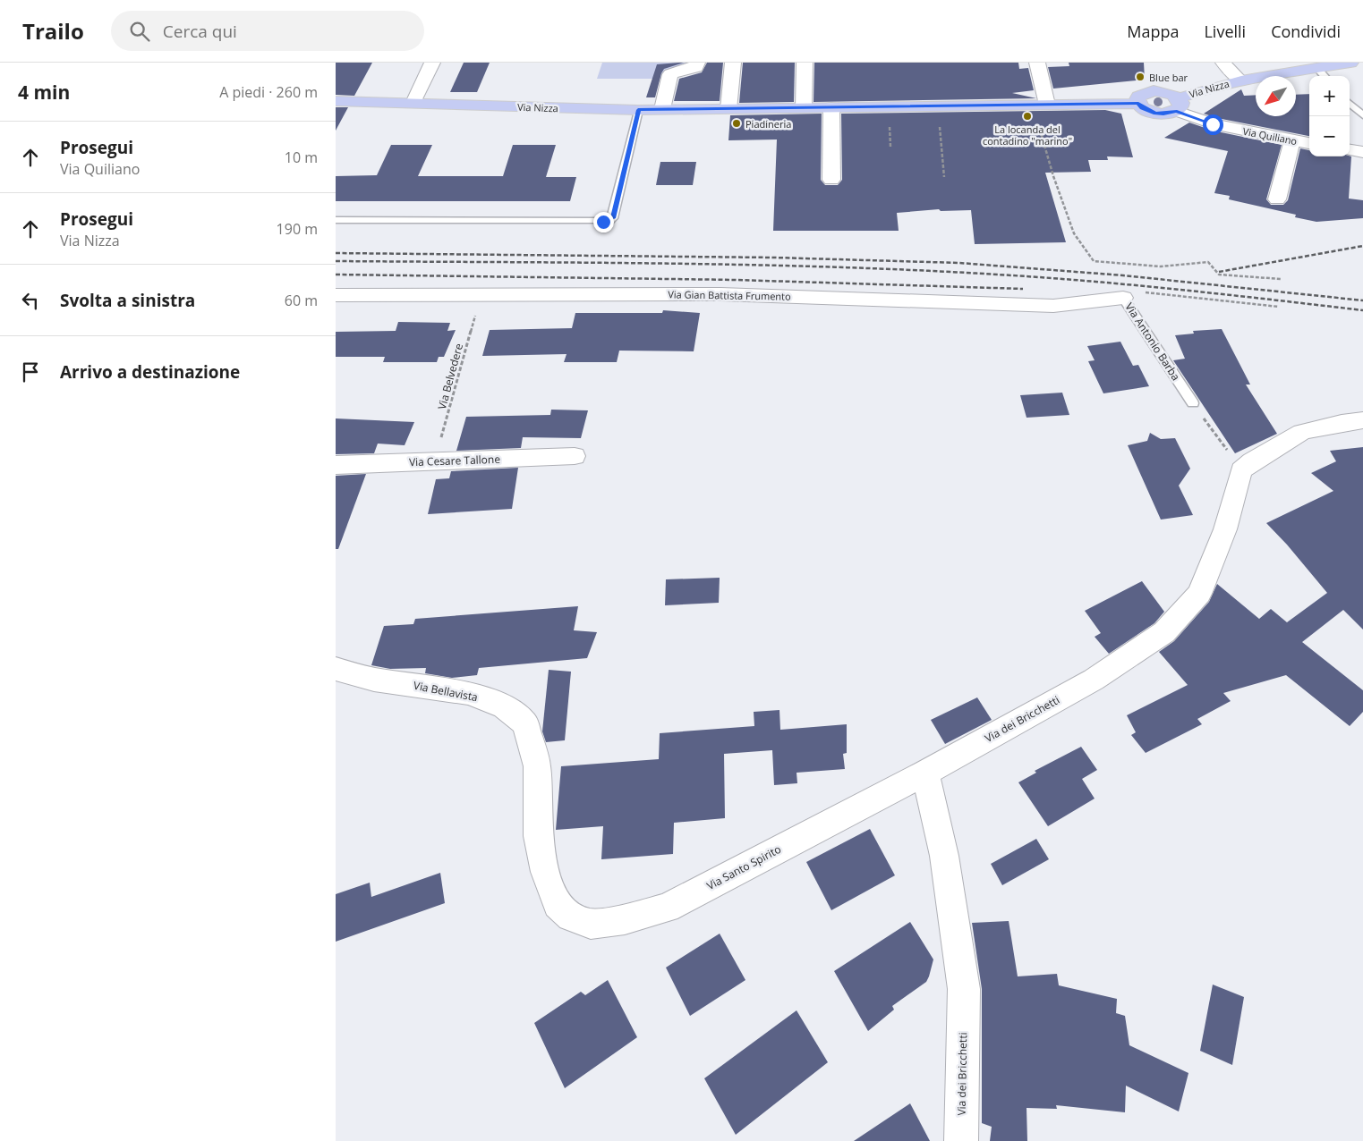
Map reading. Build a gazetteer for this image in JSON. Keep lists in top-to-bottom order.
{
  "streets": {
    "main road": ["Via Nizza"],
    "street": [
      "Via Quiliano",
      "Via Gian Battista Frumento",
      "Via Cesare Tallone",
      "Via Bellavista",
      "Via dei Bricchetti",
      "Via Santo Spirito"
    ],
    "lane": ["Via Antonio Barba"],
    "path": ["Via Belvedere"]
  },
  "crossings": [
    ["Via Nizza", "Via Quiliano"],
    ["Via Gian Battista Frumento", "Via Antonio Barba"],
    ["Via Gian Battista Frumento", "Via Belvedere"],
    ["Via Belvedere", "Via Cesare Tallone"],
    ["Via Bellavista", "Via Santo Spirito"],
    ["Via dei Bricchetti", "Via Santo Spirito"]
  ],
  "places": ["Blue bar", "La locanda del contadino \"marino\"", "Piadineria"],
  "north": "bottom left",
  "page": {
    "header": "Trailo",
    "search": "Cerca qui",
    "nav": ["Mappa", "Livelli", "Condividi"],
    "heading": ["4 min", "A piedi · 260 m"],
    "map_buttons": ["+", "−"],
    "list": [
      ["Prosegui", "Via Quiliano", "10 m"],
      ["Prosegui", "Via Nizza", "190 m"],
      ["Svolta a sinistra", "60 m"],
      "Arrivo a destinazione"
    ]
  }
}
